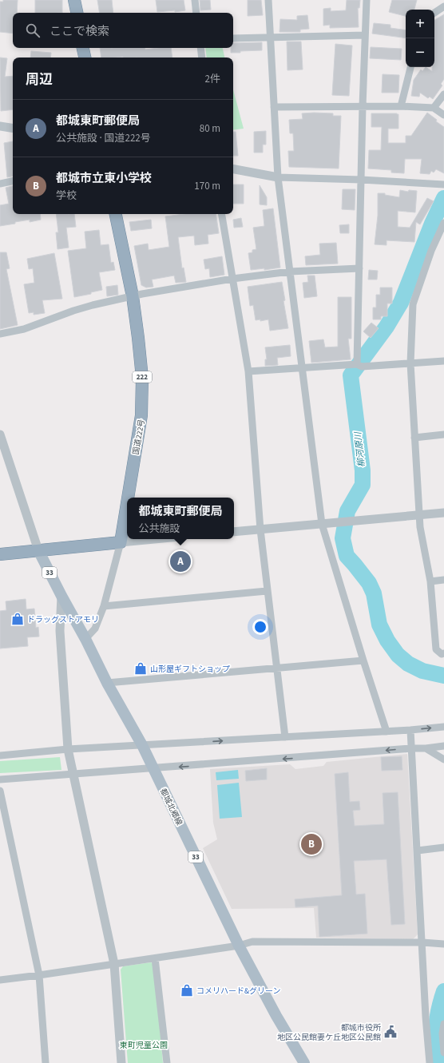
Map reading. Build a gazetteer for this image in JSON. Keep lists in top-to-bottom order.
{
  "streets": {
    "highway": ["222", "国道222号"],
    "main road": ["33", "都城北郷線"]
  },
  "water": ["柳河原川"],
  "parks": ["東町児童公園"],
  "places": {
    "shop": ["ドラッグストアモリ", "山形屋ギフトショップ", "コメリハード&グリーン"],
    "public building": ["都城市役所 地区公民館妻ケ丘地区公民館"]
  },
  "page": {
    "map_buttons": ["+", "−"],
    "search": "ここで検索",
    "heading": ["周辺", "2件"],
    "list": [
      {
        "mark": "A",
        "name": "都城東町郵便局",
        "note": "公共施設 · 国道222号",
        "value": "80 m"
      },
      {
        "mark": "B",
        "name": "都城市立東小学校",
        "note": "学校",
        "value": "170 m"
      }
    ],
    "popup": ["都城東町郵便局", "公共施設"],
    "pins": ["A", "B"]
  }
}
